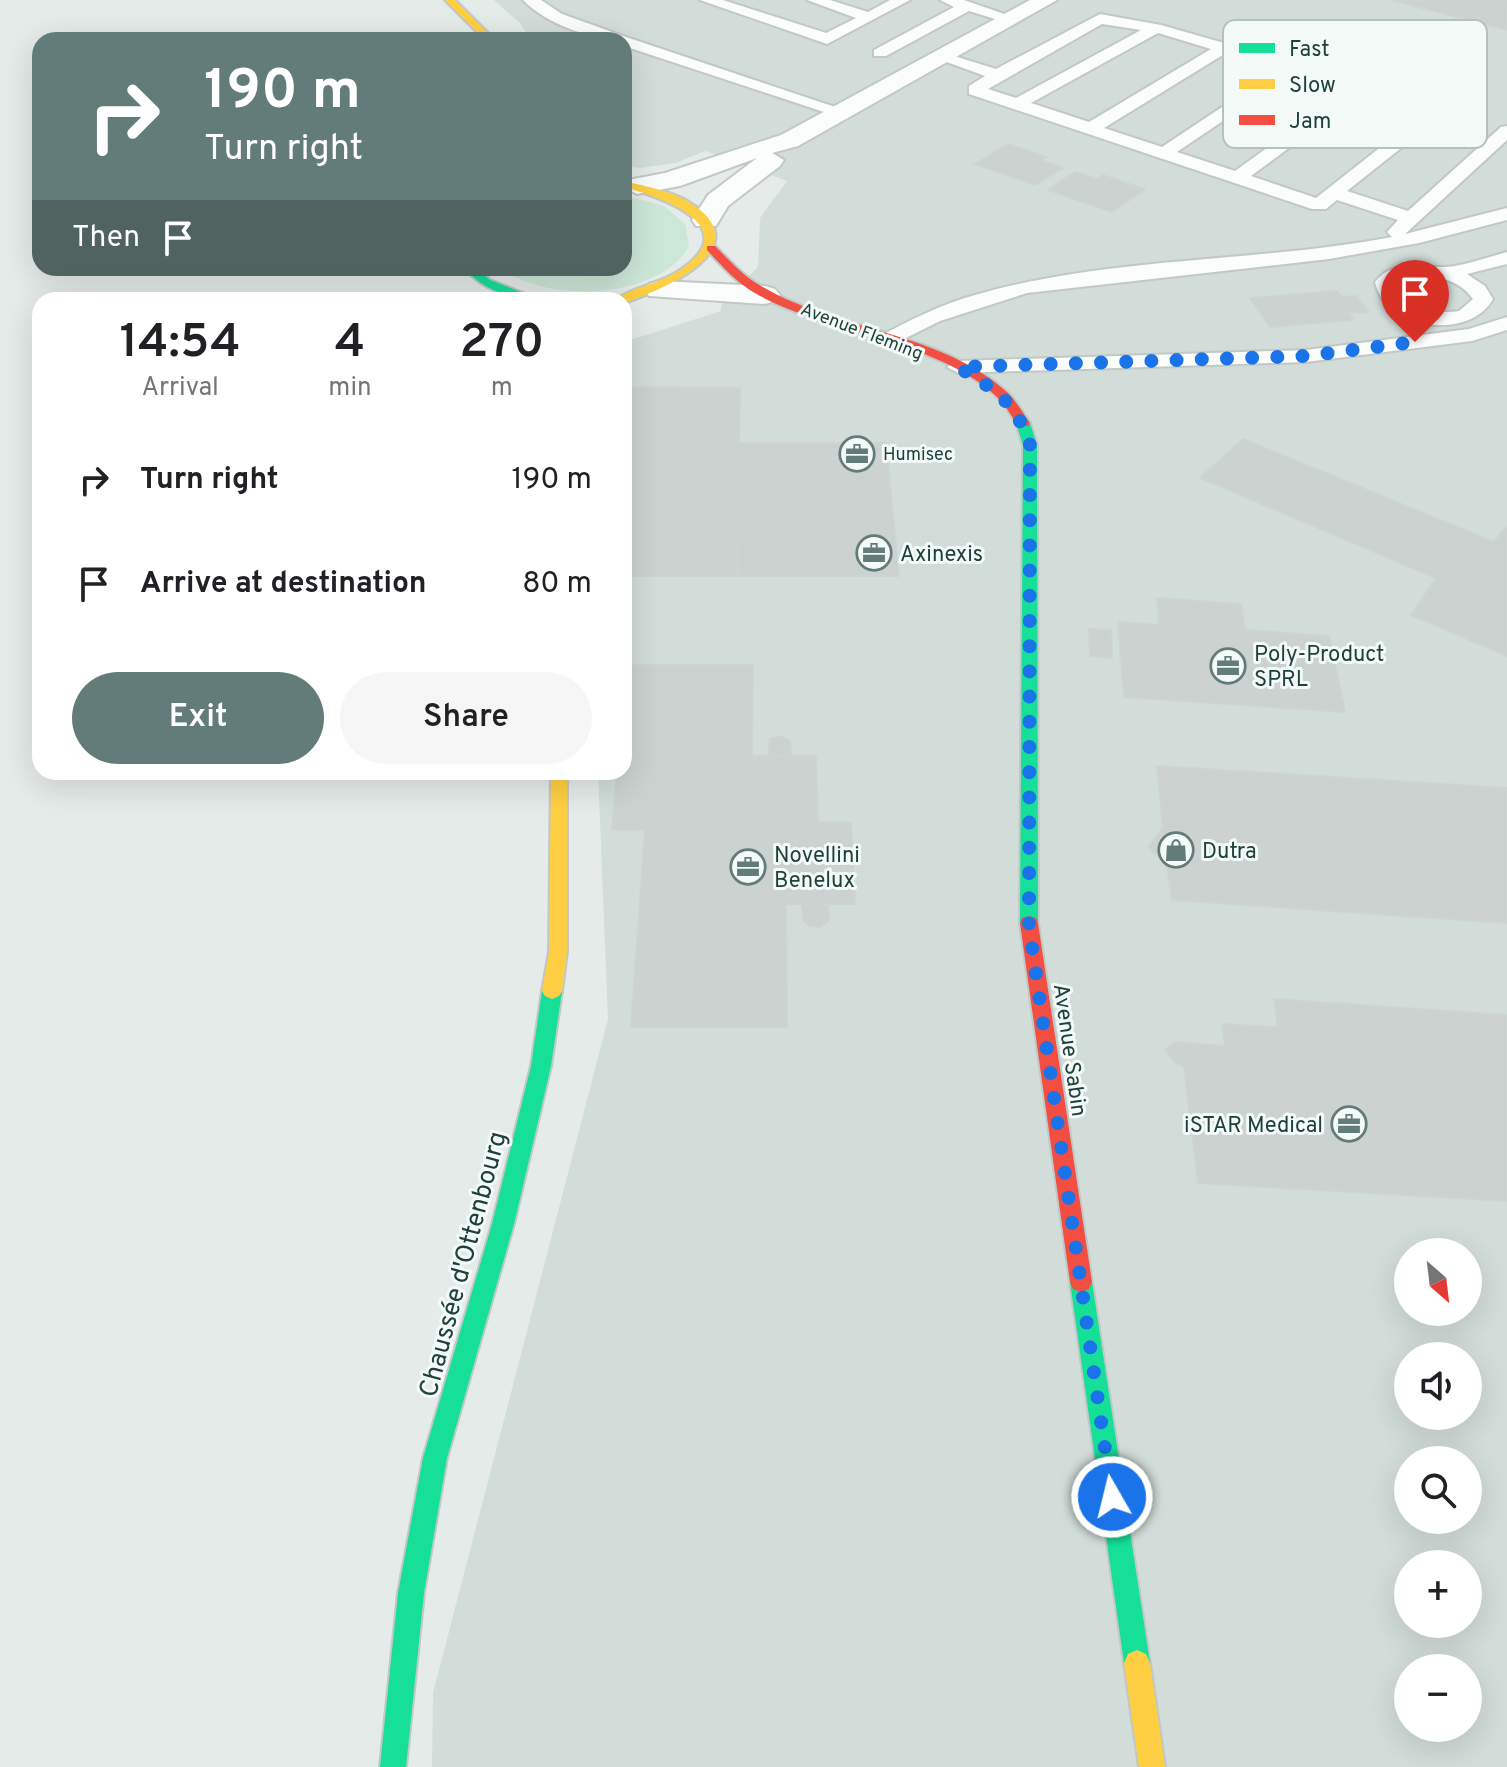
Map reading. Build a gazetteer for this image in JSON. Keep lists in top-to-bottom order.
{
  "streets": {
    "street": ["Avenue Fleming", "Avenue Sabin", "Chaussée d'Ottenbourg"]
  },
  "crossings": [
    ["Avenue Fleming", "Avenue Sabin"]
  ],
  "places": {
    "office": [
      "Humisec",
      "Axinexis",
      "Poly-Product SPRL",
      "Novellini Benelux",
      "iSTAR Medical"
    ],
    "shop": ["Dutra"]
  },
  "legend": ["Fast", "Slow", "Jam"],
  "north": "bottom right",
  "page": {
    "turn": ["190 m", "Turn right"],
    "then": "Then",
    "eta": [
      "14:54",
      "Arrival",
      "4",
      "min",
      "270",
      "m"
    ],
    "list": [
      {
        "name": "Turn right",
        "value": "190 m"
      },
      {
        "name": "Arrive at destination",
        "value": "80 m"
      }
    ],
    "buttons": ["Exit", "Share"],
    "map_buttons": ["+", "−"]
  }
}
